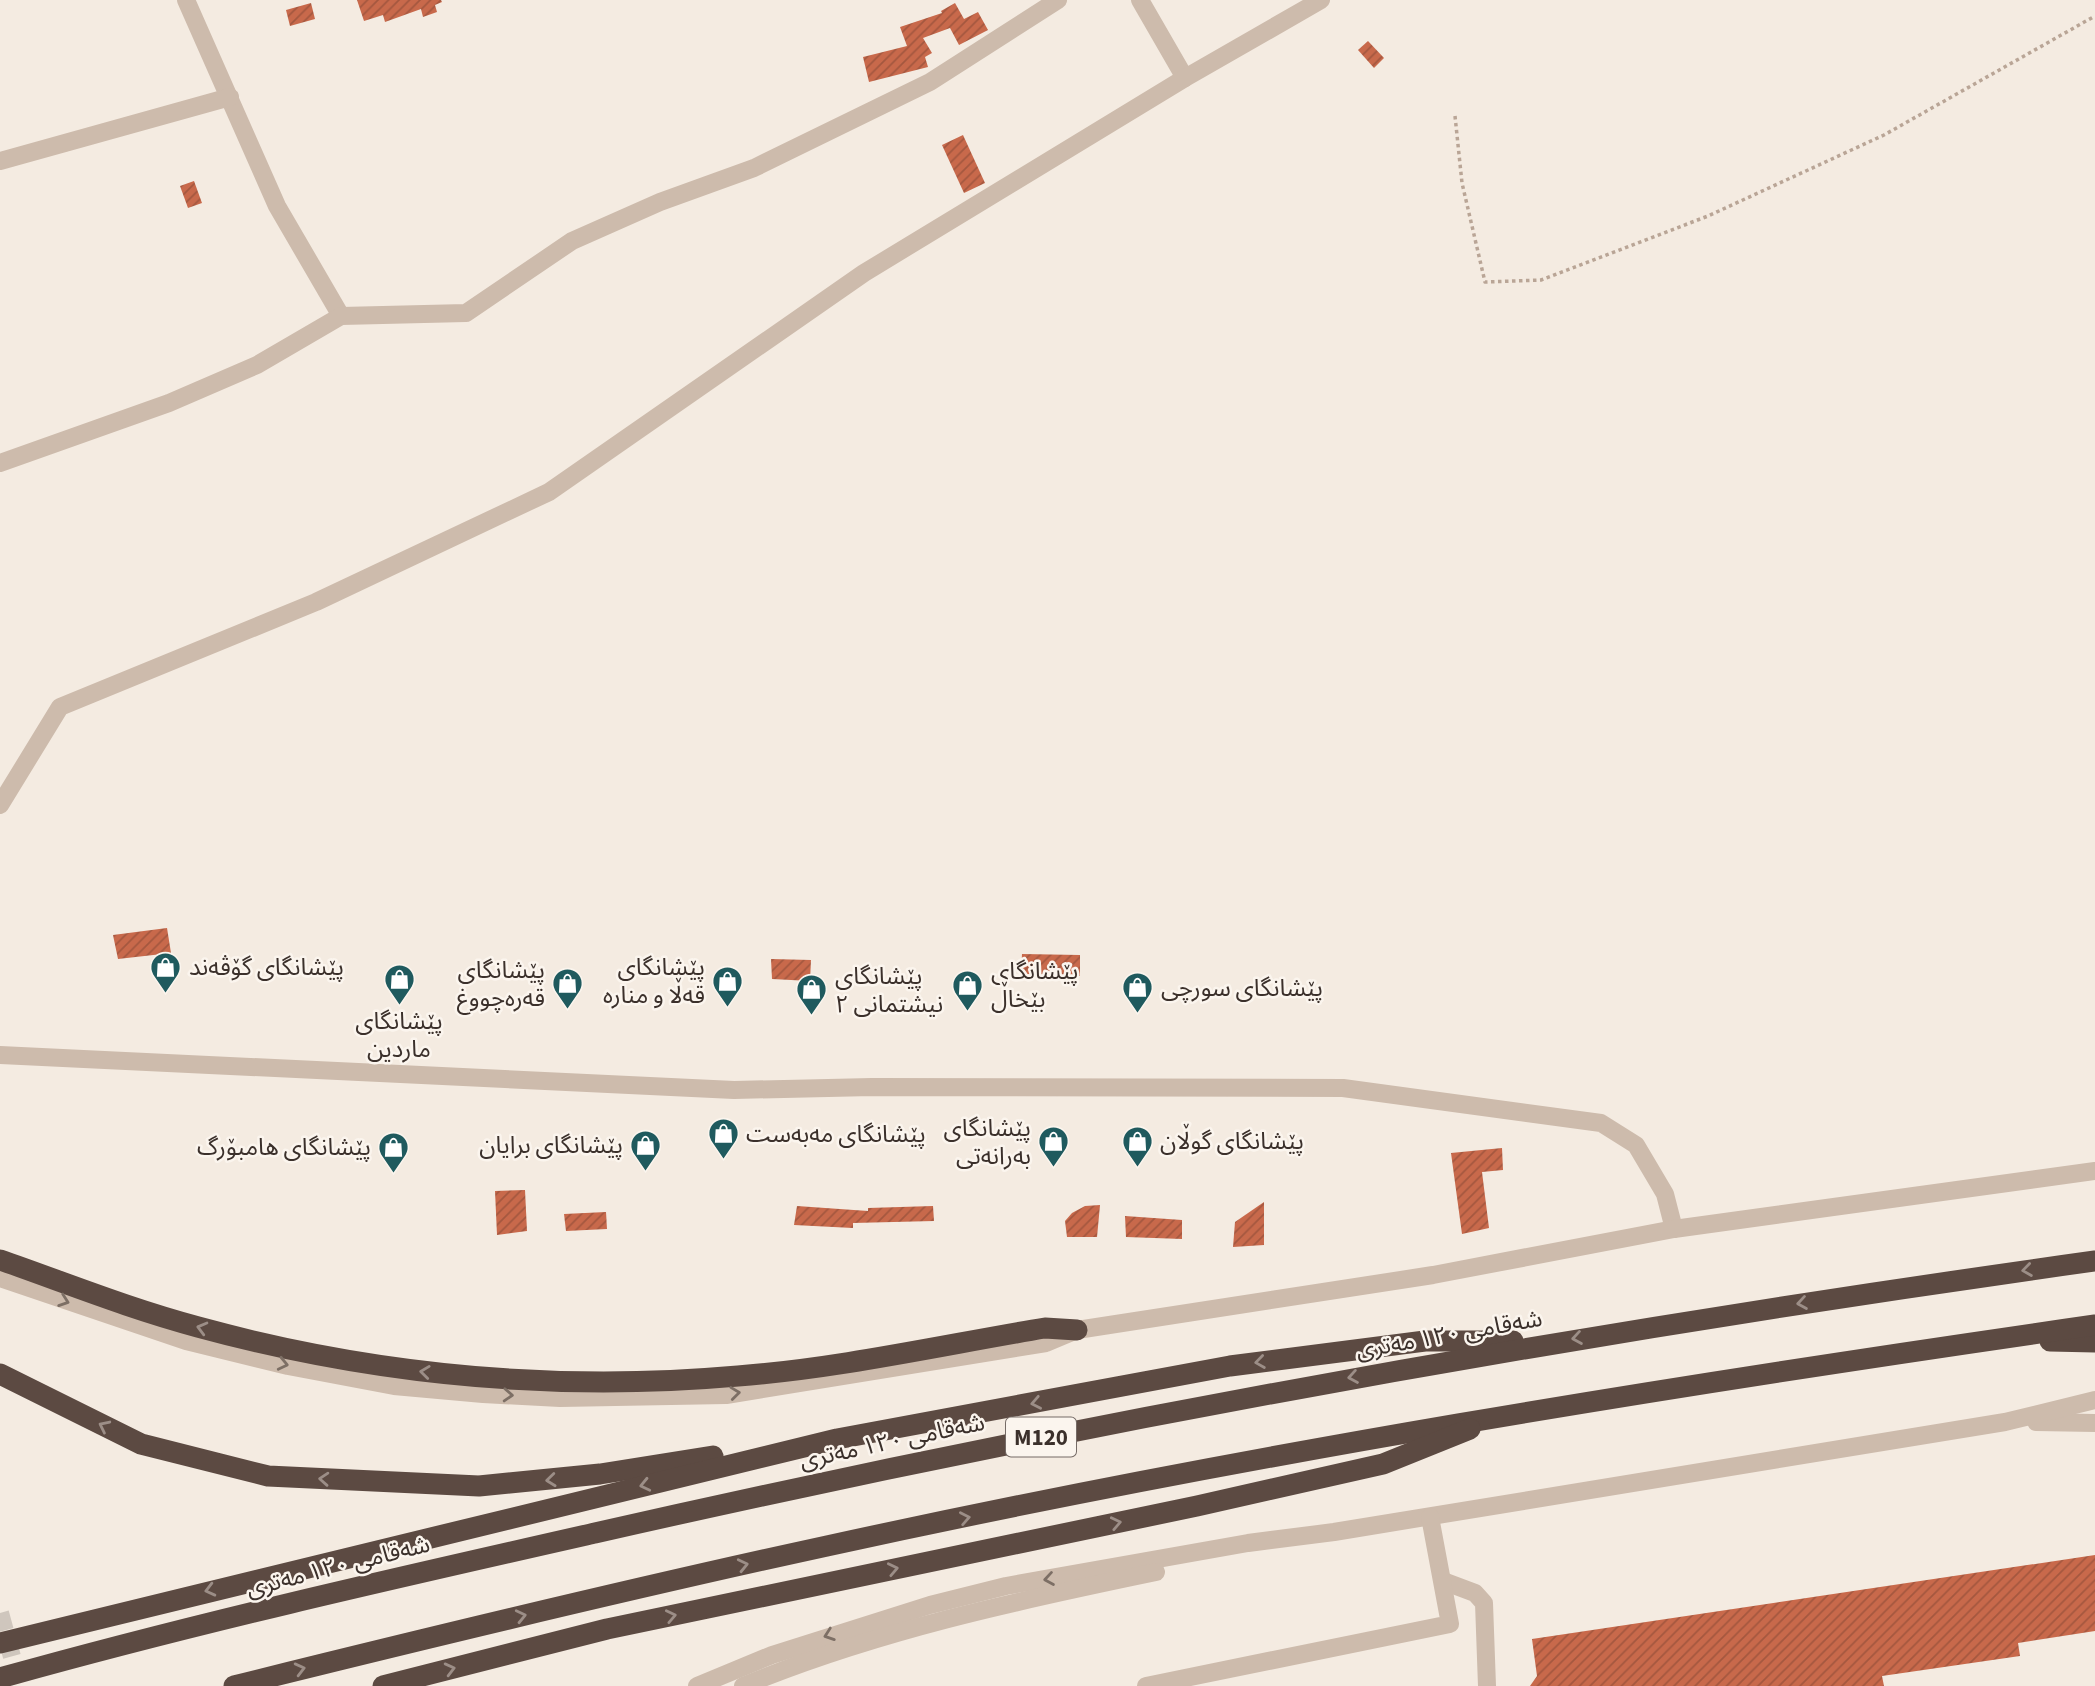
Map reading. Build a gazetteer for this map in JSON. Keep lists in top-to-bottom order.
{
  "streets": {
    "highway": ["شەقامی ١٢٠ مەتری", "M120"]
  },
  "places": {
    "shop": [
      "پێشانگای گۆڤەند",
      "پێشانگای ماردين",
      "پێشانگای قەڵا و منارە",
      "پێشانگای قەرەچووغ",
      "پێشانگای بێخاڵ",
      "پێشانگای سورچی",
      "پێشانگای نیشتمانی ٢",
      "پێشانگای مەبەست",
      "پێشانگای گوڵان",
      "پێشانگای بەرانەتی",
      "پێشانگای برایان",
      "پێشانگای هامبۆرگ"
    ]
  }
}
